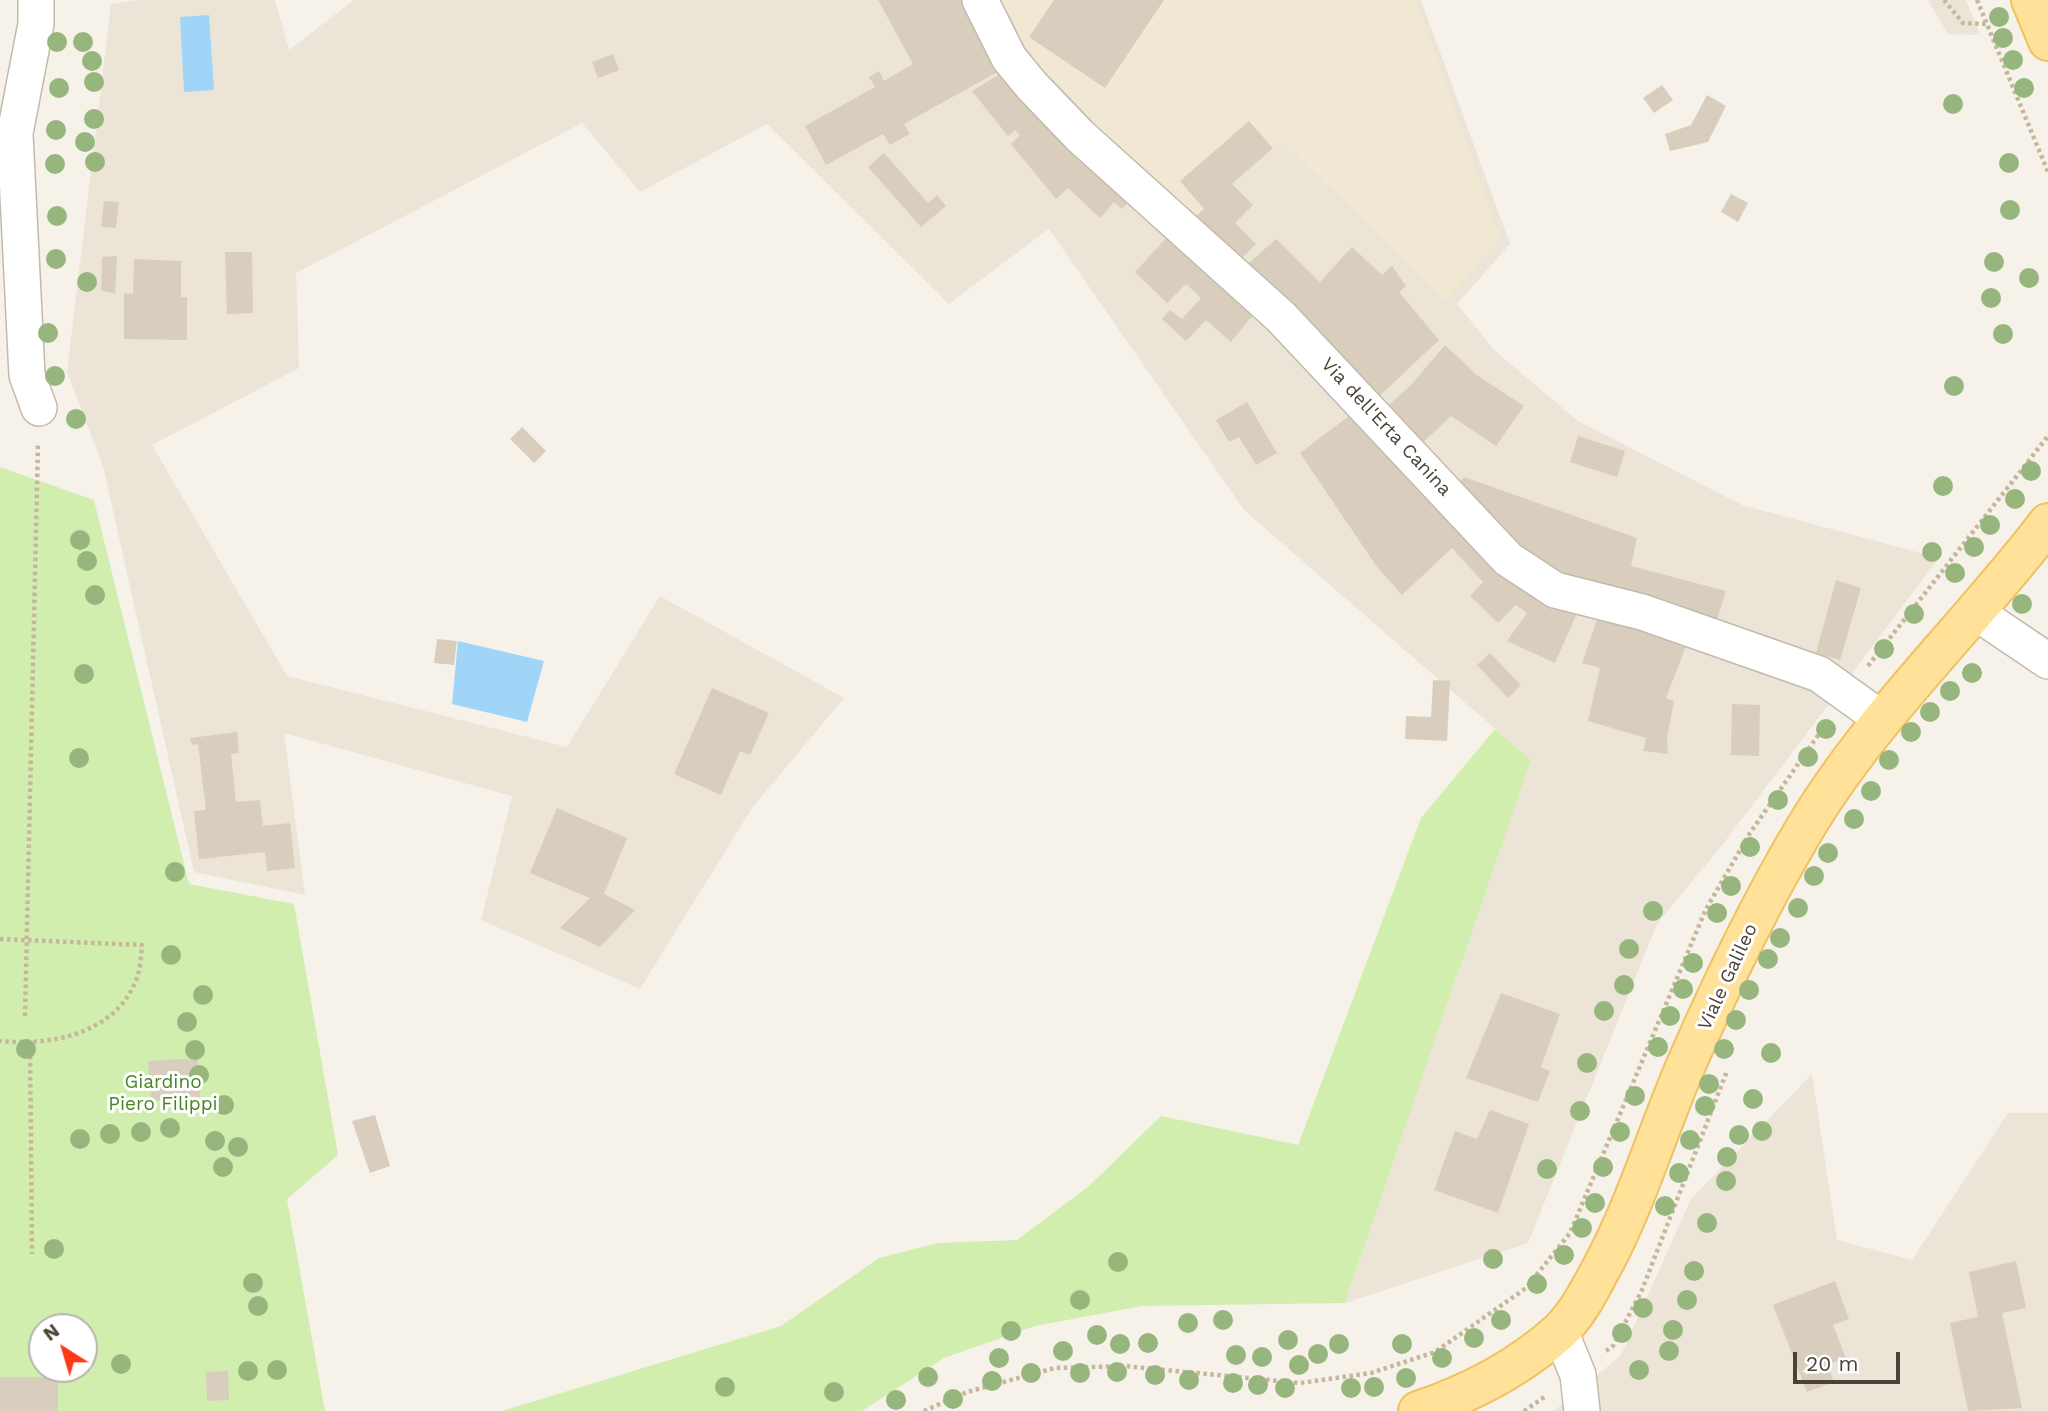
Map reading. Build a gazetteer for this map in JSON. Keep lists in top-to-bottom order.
{
  "streets": {
    "main road": ["Viale Galileo"],
    "street": ["Via dell'Erta Canina"]
  },
  "crossings": [
    ["Via dell'Erta Canina", "Viale Galileo"]
  ],
  "parks": ["Giardino Piero Filippi"],
  "scale_bar": "20 m",
  "north": "top left"
}
